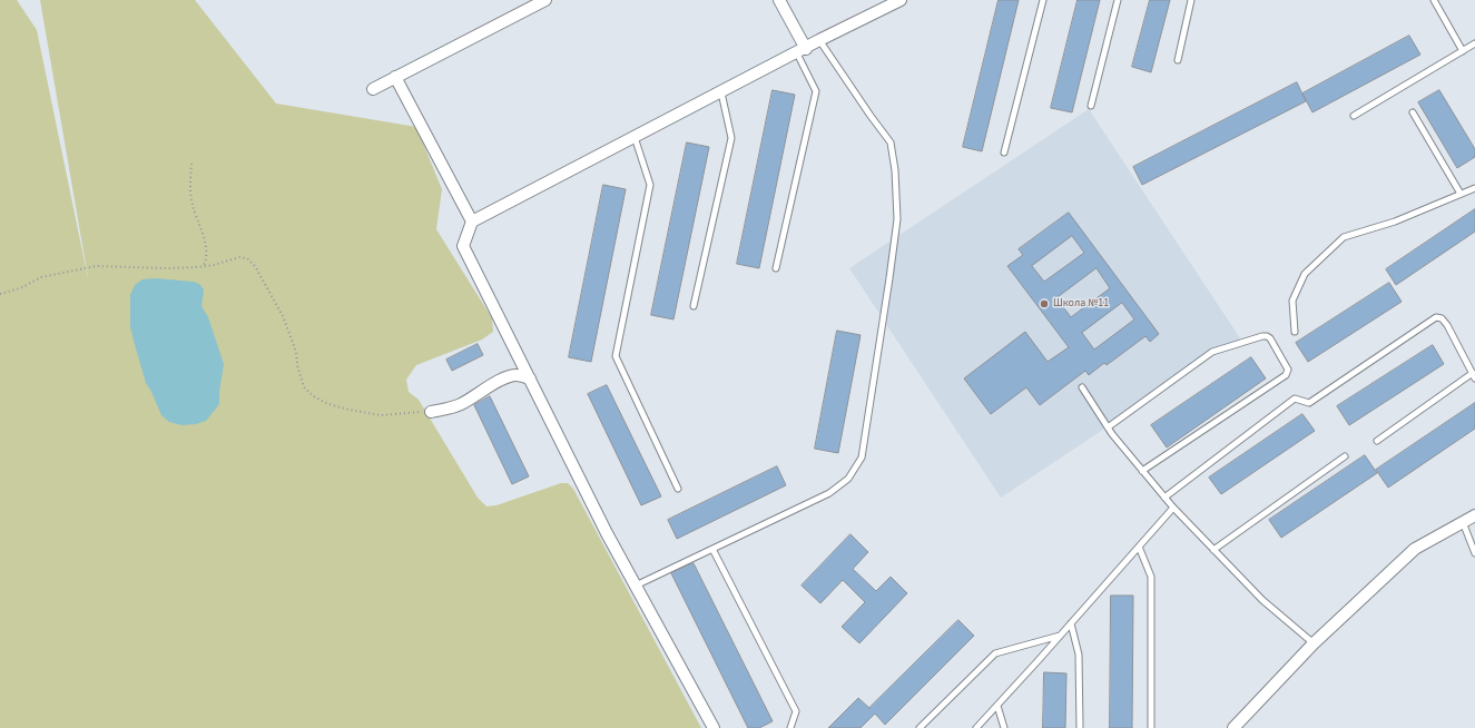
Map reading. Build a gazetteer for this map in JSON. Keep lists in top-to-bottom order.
{
  "places": ["Школа №11"]
}
